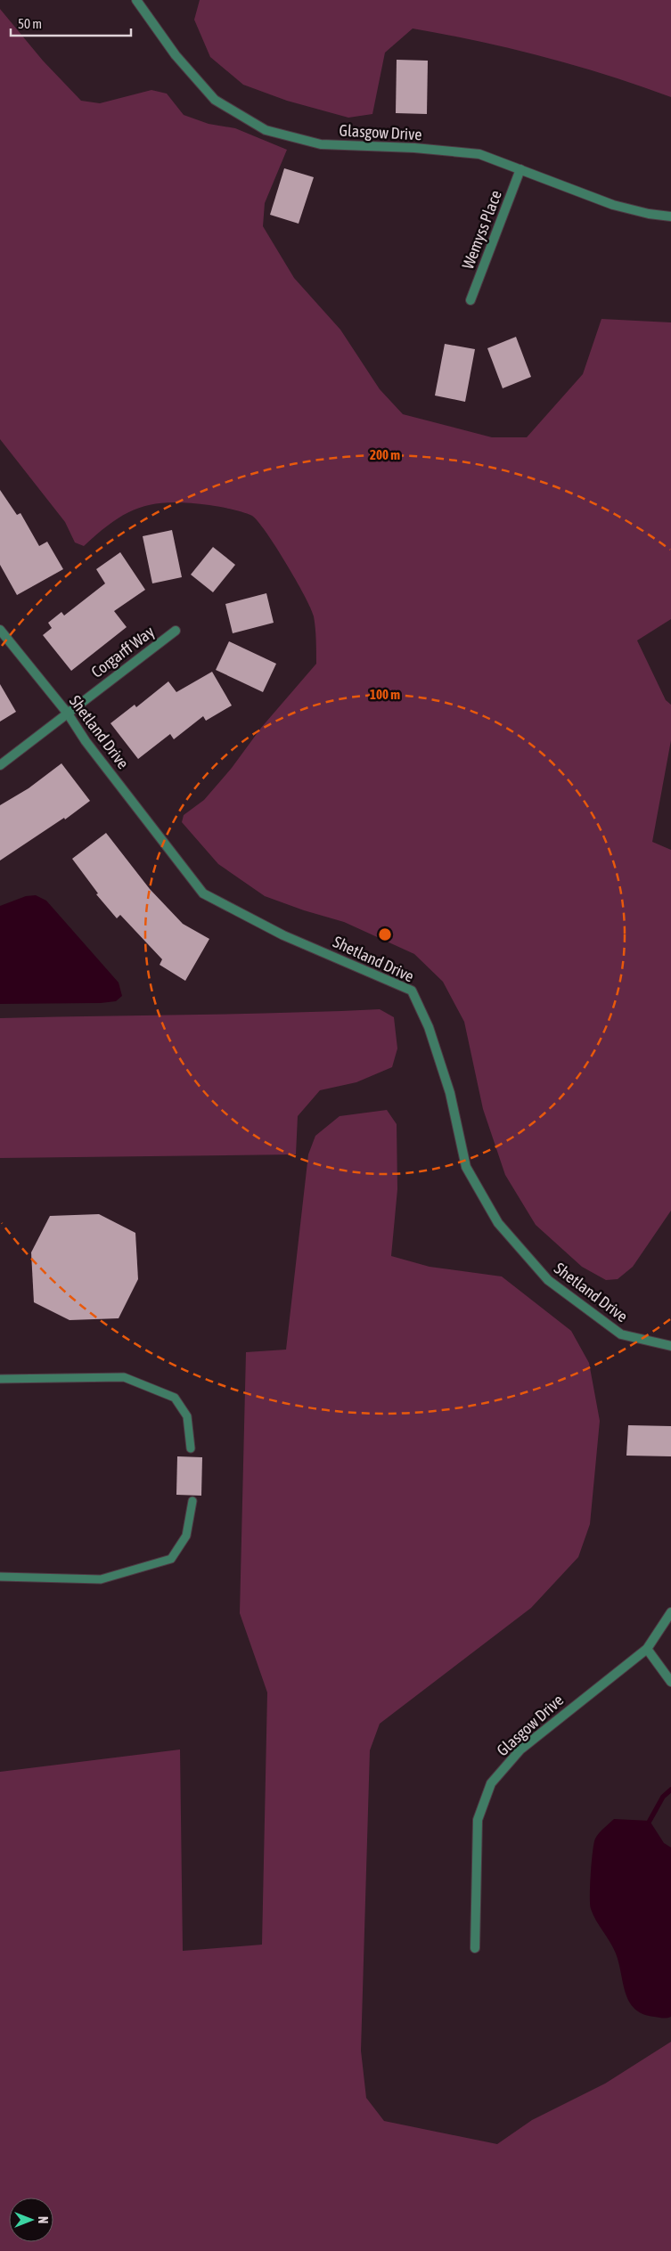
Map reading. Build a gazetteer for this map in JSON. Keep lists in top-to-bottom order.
{
  "streets": {
    "street": [
      "Glasgow Drive",
      "Wemyss Place",
      "Corgarff Way",
      "Shetland Drive"
    ]
  },
  "crossings": [
    ["Glasgow Drive", "Wemyss Place"],
    ["Corgarff Way", "Shetland Drive"]
  ],
  "scale_bar": "50 m",
  "north": "right",
  "rings": ["200 m", "100 m"]
}
